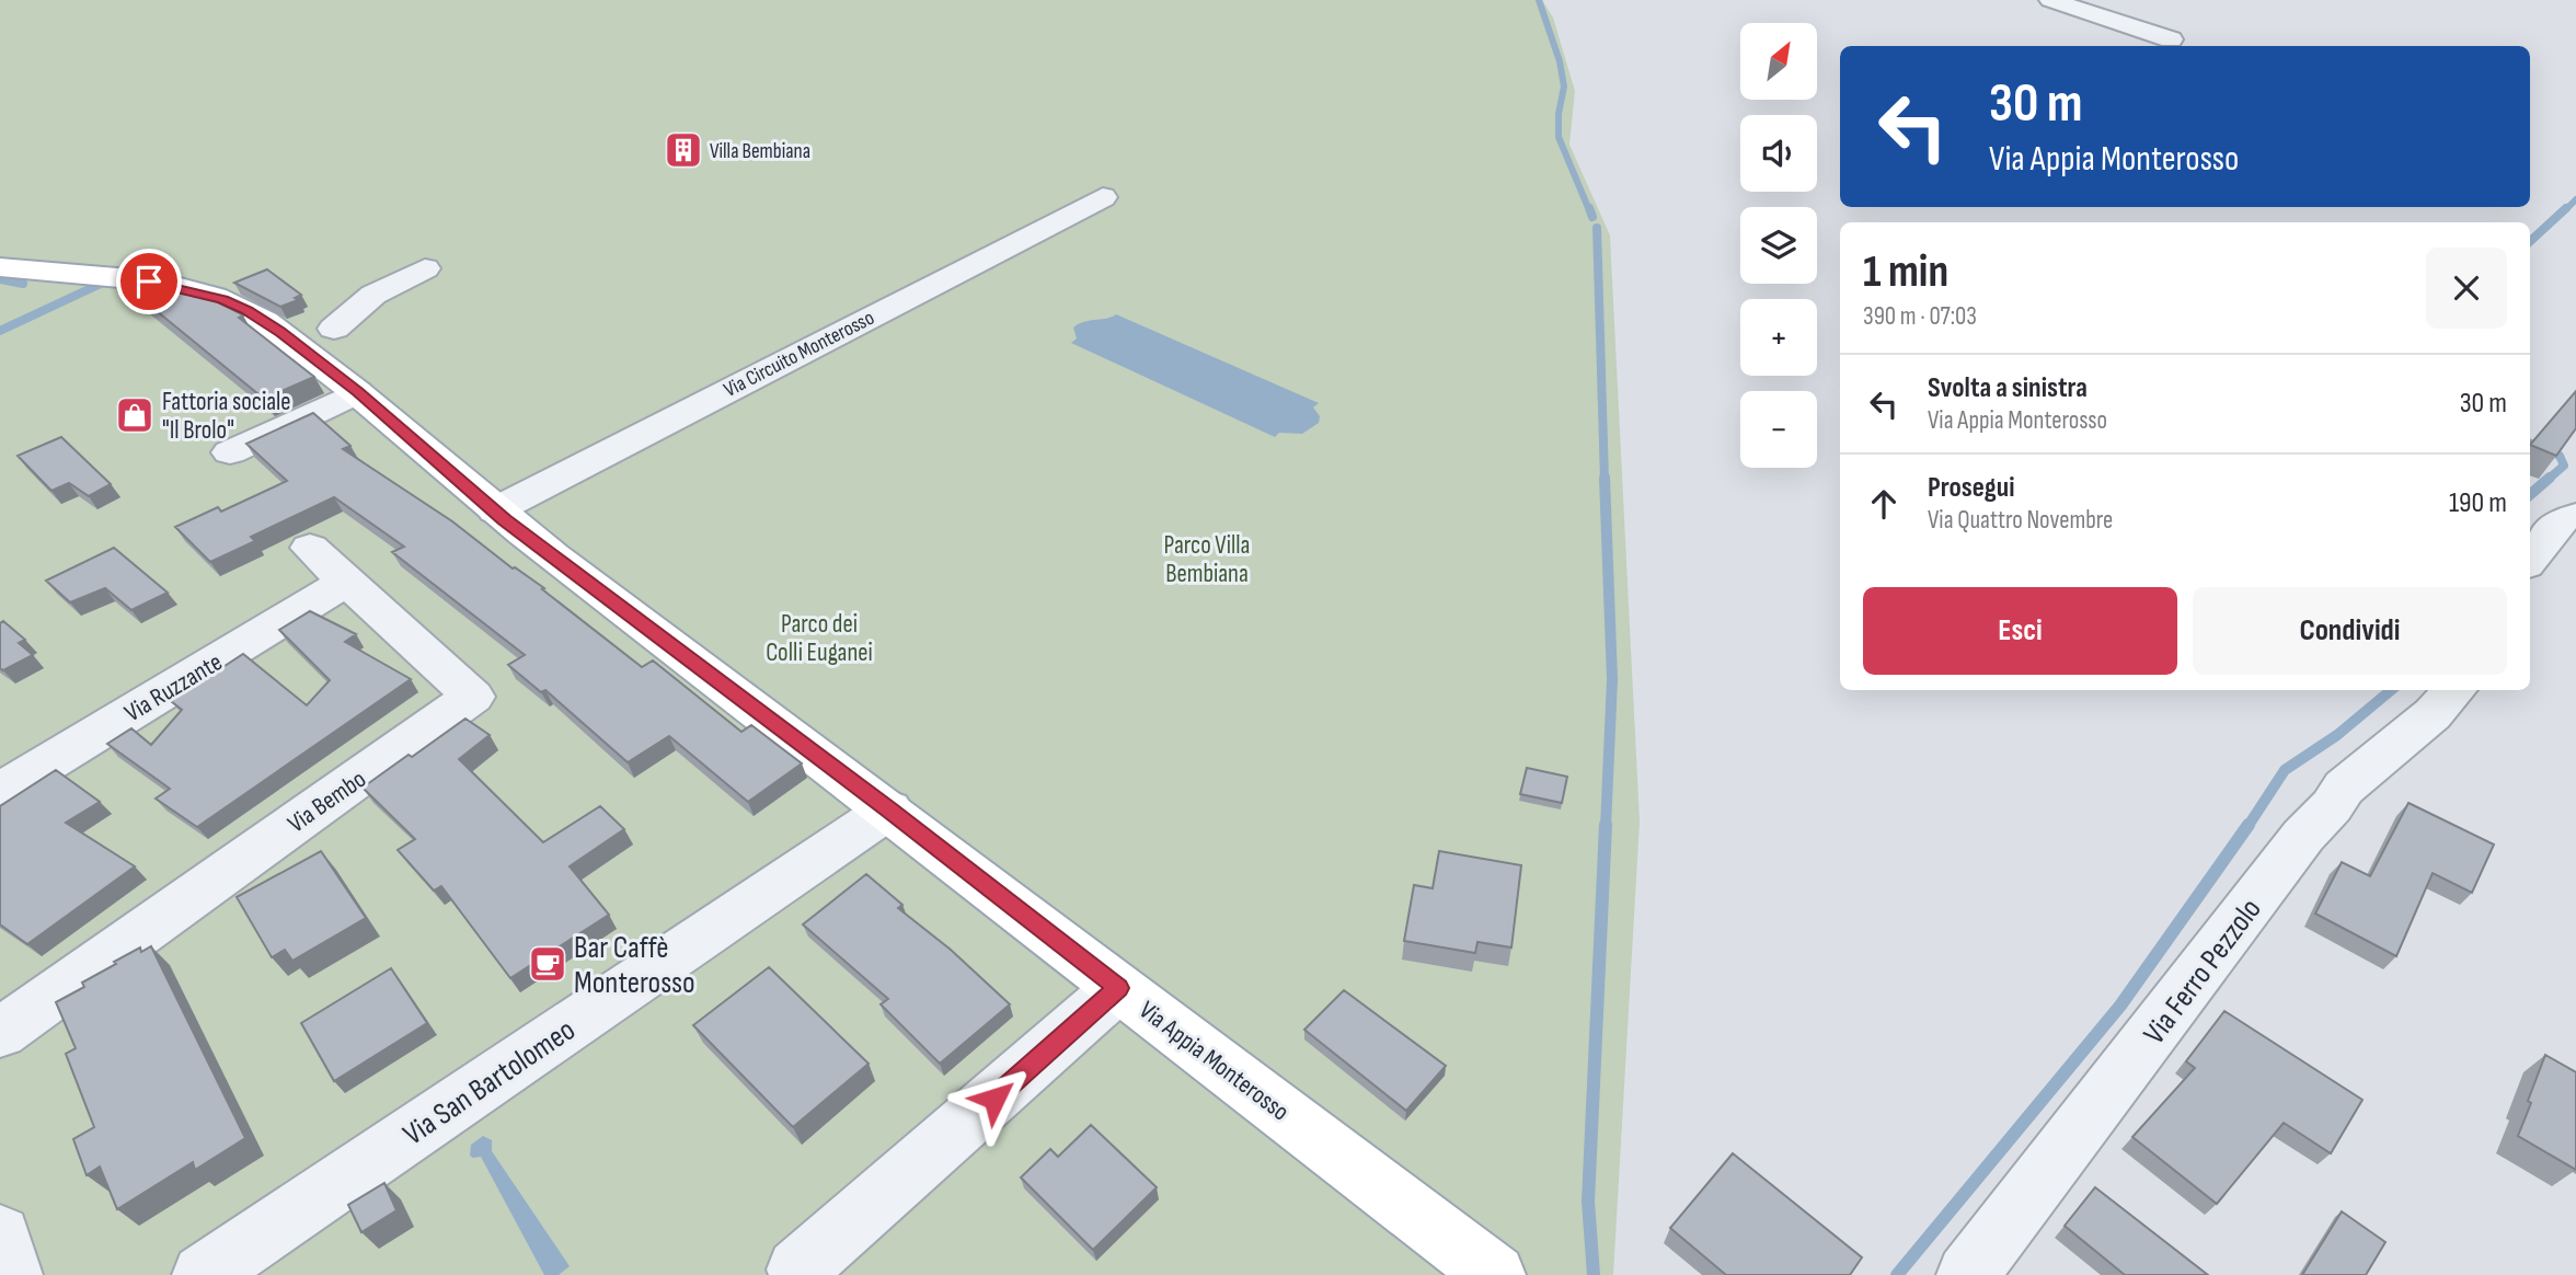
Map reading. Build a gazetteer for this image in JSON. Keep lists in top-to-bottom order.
{
  "streets": {
    "main road": ["Via Appia Monterosso"],
    "street": [
      "Via Circuito Monterosso",
      "Via Ruzzante",
      "Via Bembo",
      "Via Ferro Pezzolo",
      "Via San Bartolomeo"
    ]
  },
  "crossings": [
    ["Via Circuito Monterosso", "Via Appia Monterosso"],
    ["Via Ruzzante", "Via Bembo"],
    ["Via Appia Monterosso", "Via San Bartolomeo"]
  ],
  "parks": ["Parco Villa Bembiana", "Parco dei Colli Euganei"],
  "places": {
    "building": ["Villa Bembiana"],
    "shop": ["Fattoria sociale \"Il Brolo\""],
    "cafe": ["Bar Caffè Monterosso"]
  },
  "north": "top right",
  "page": {
    "map_buttons": ["+", "−"],
    "turn": ["30 m", "Via Appia Monterosso"],
    "heading": ["1 min", "390 m · 07:03"],
    "list": [
      {
        "name": "Svolta a sinistra",
        "note": "Via Appia Monterosso",
        "value": "30 m"
      },
      {
        "name": "Prosegui",
        "note": "Via Quattro Novembre",
        "value": "190 m"
      }
    ],
    "buttons": ["Esci", "Condividi"]
  }
}
